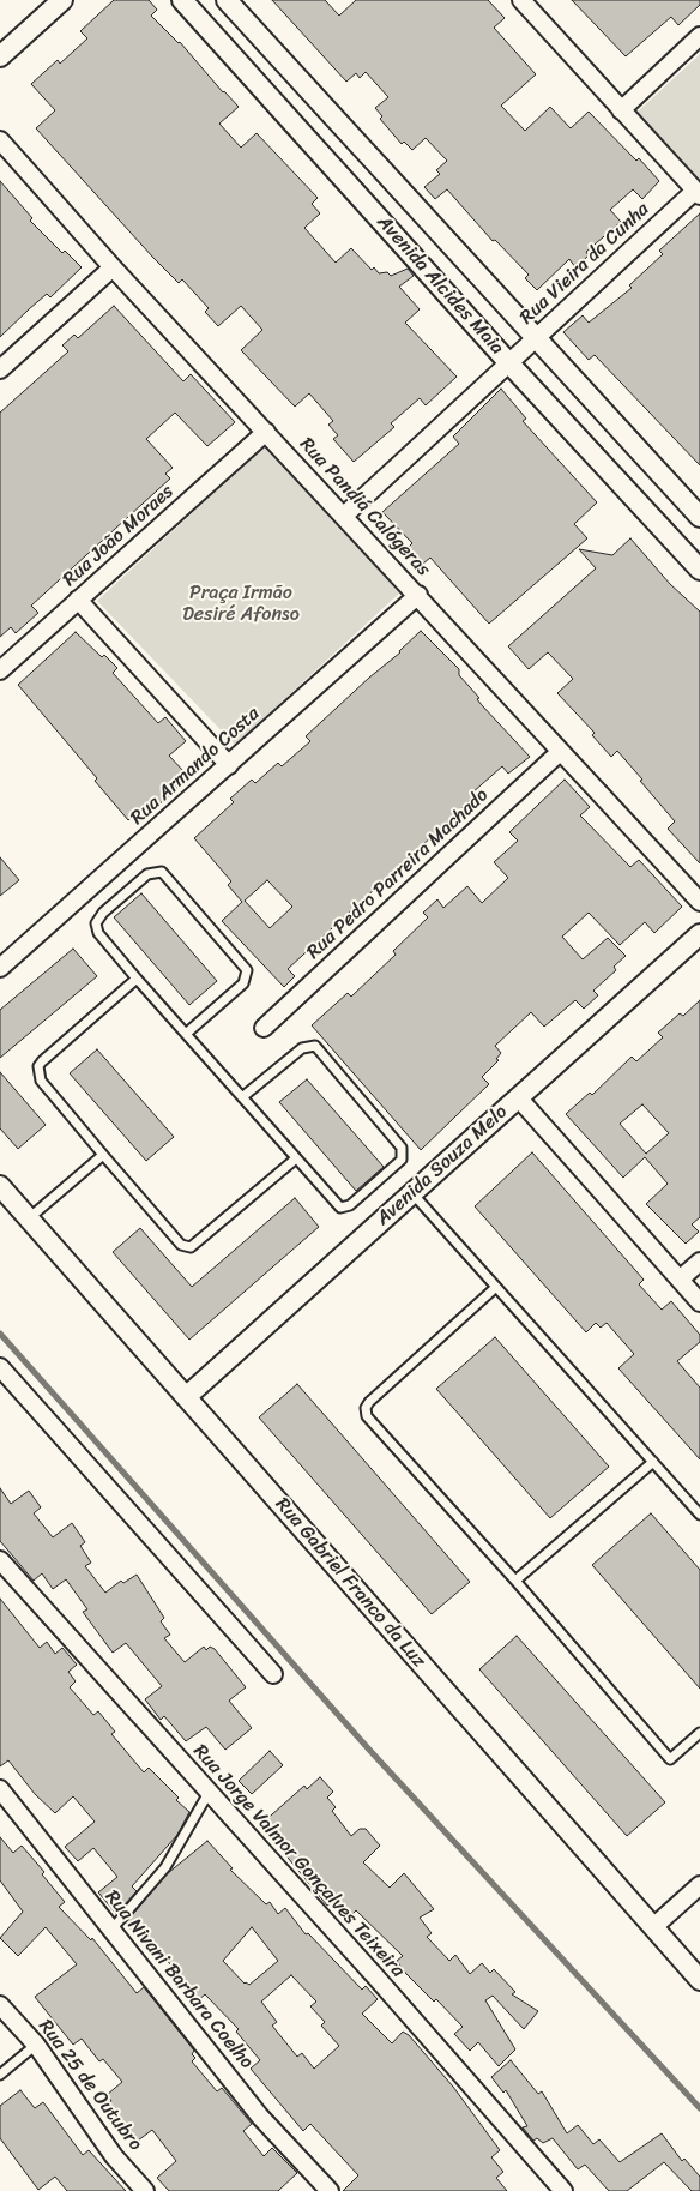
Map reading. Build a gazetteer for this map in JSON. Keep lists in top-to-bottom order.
{
  "streets": {
    "street": [
      "Rua Vieira da Cunha",
      "Avenida Alcides Maia",
      "Rua Pandiá Calógeras",
      "Rua João Moraes",
      "Rua Armando Costa",
      "Rua Pedro Parreira Machado",
      "Avenida Souza Melo",
      "Rua Gabriel Franco da Luz",
      "Rua Jorge Valmor Gonçalves Teixeira",
      "Rua Nivani Barbara Coelho",
      "Rua 25 de Outubro"
    ]
  },
  "crossings": [
    ["Rua Vieira da Cunha", "Avenida Alcides Maia"],
    ["Rua Vieira da Cunha", "Rua Pandiá Calógeras"],
    ["Rua Pandiá Calógeras", "Rua João Moraes"],
    ["Rua Pandiá Calógeras", "Rua Armando Costa"],
    ["Rua Pandiá Calógeras", "Rua Pedro Parreira Machado"],
    ["Avenida Souza Melo", "Rua Gabriel Franco da Luz"]
  ],
  "parks": ["Praça Irmão Desiré Afonso"]
}
